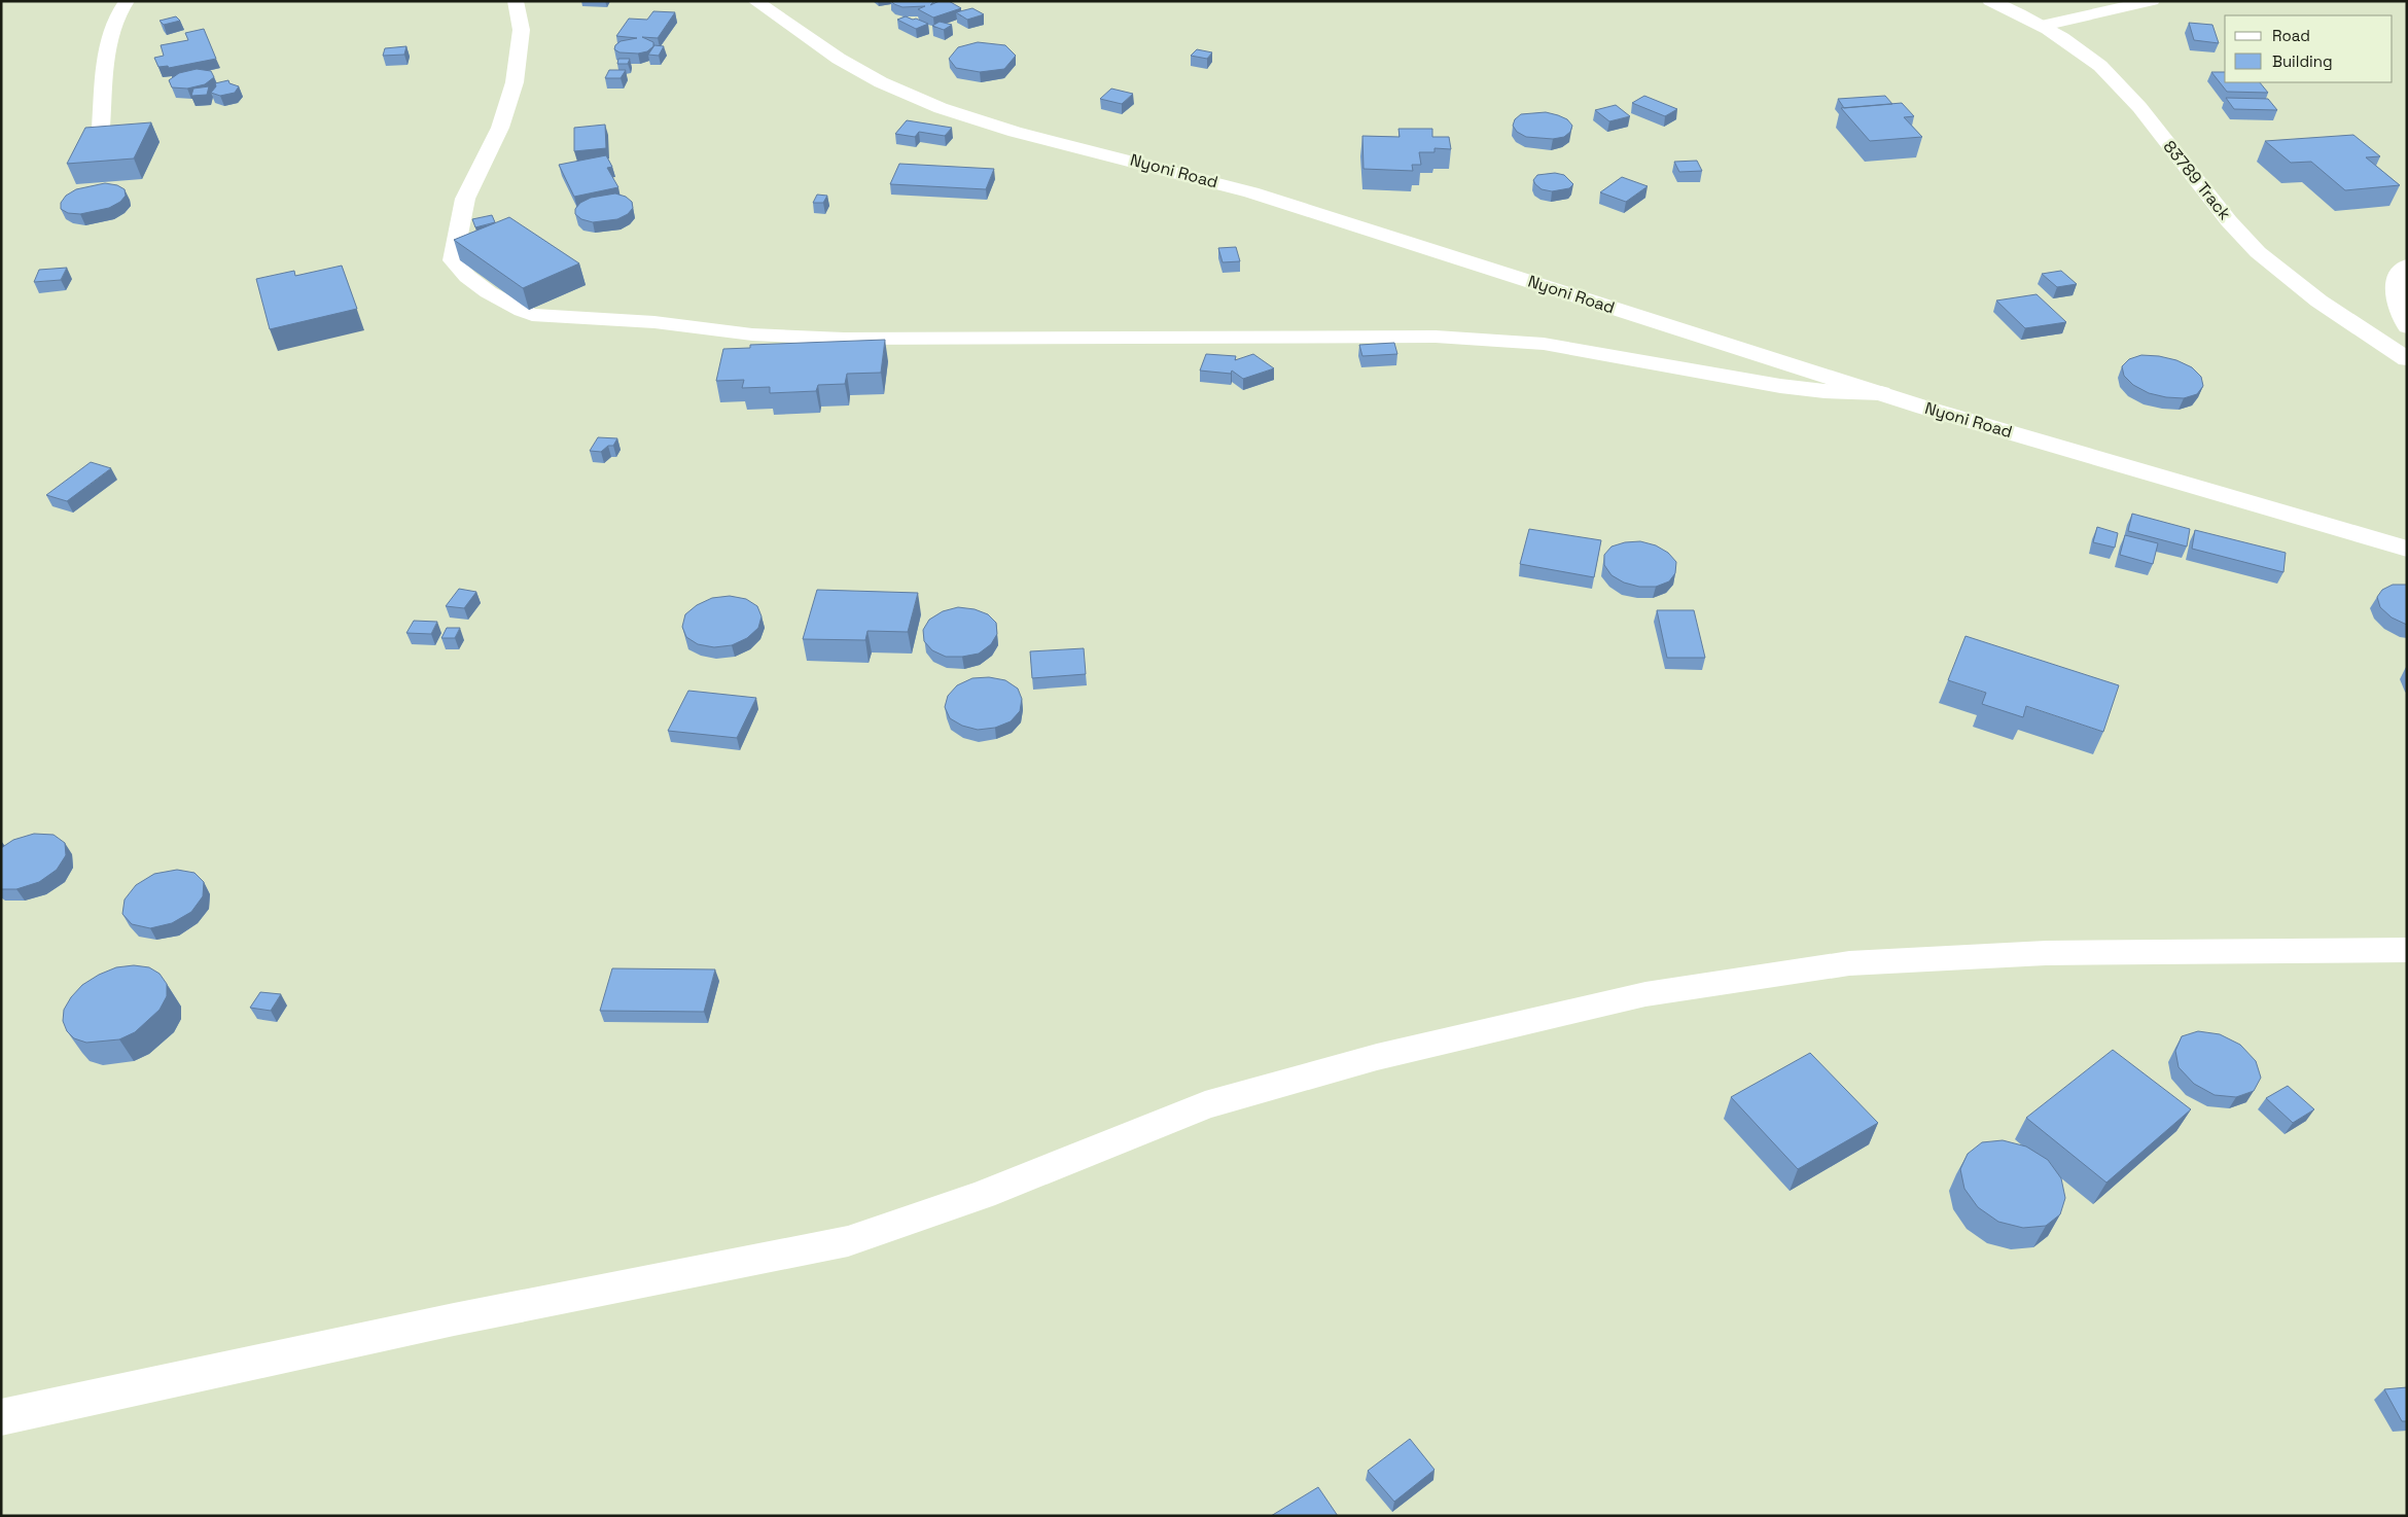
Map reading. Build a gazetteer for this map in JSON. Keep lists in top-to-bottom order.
{
  "streets": {
    "street": ["Nyoni Road", "83789 Track"]
  },
  "legend": ["Road", "Building"]
}
